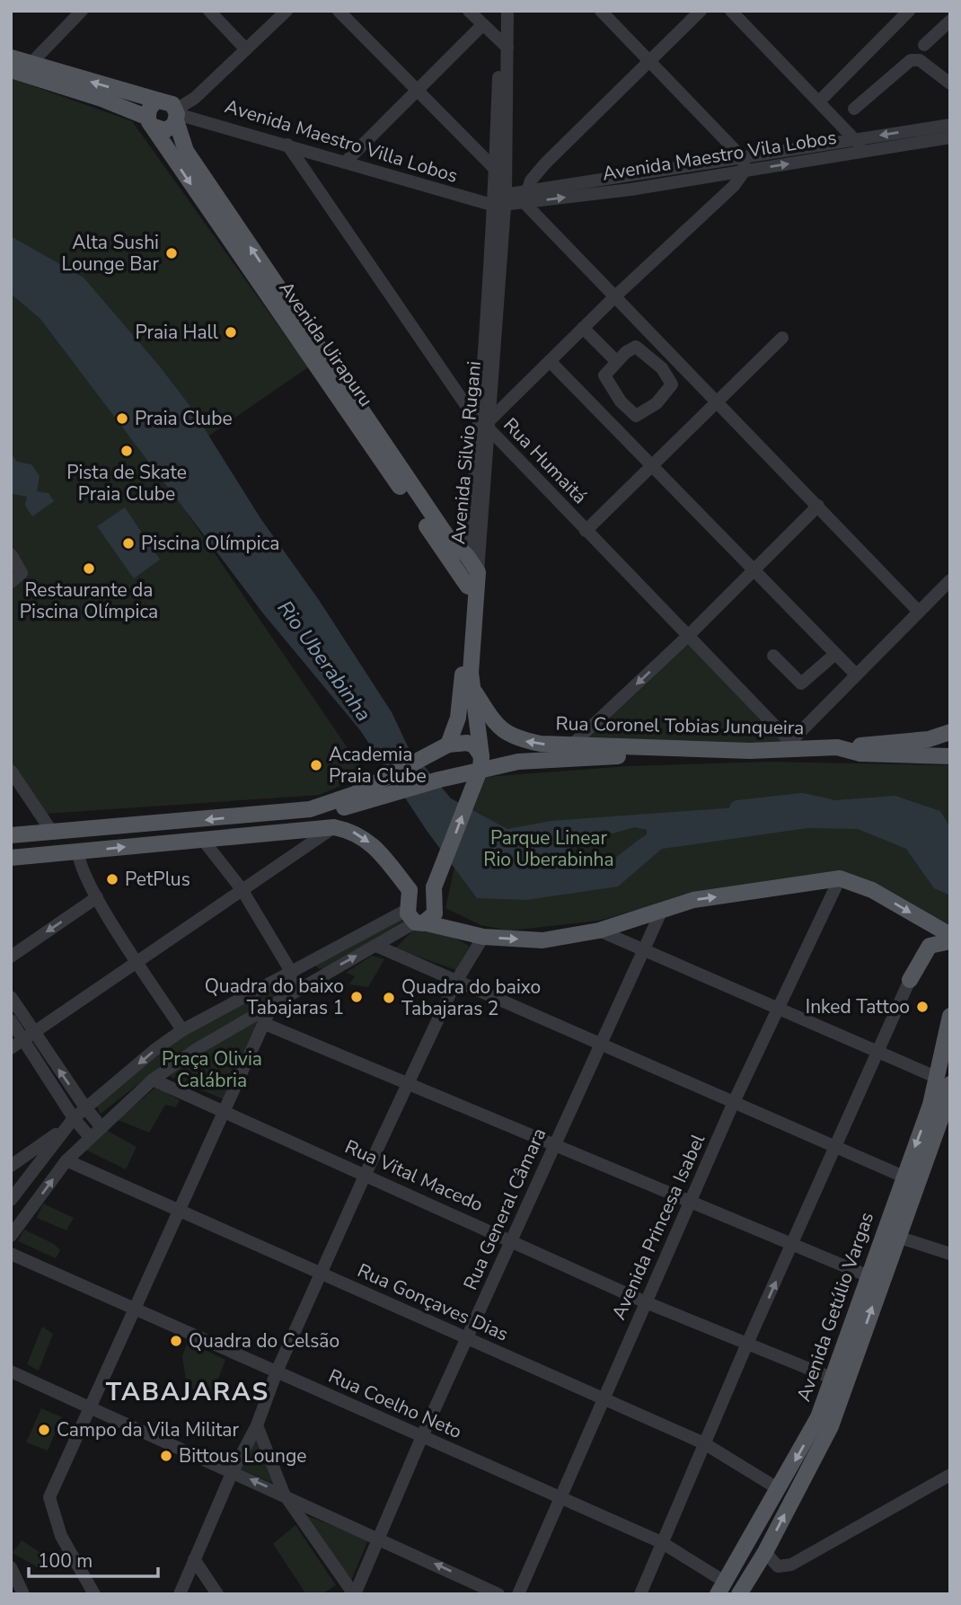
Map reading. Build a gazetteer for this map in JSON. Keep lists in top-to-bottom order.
{
  "streets": {
    "main road": [
      "Avenida Uirapuru",
      "Avenida Silvio Rugani",
      "Rua Coronel Tobias Junqueira",
      "Avenida Getúlio Vargas"
    ],
    "street": [
      "Avenida Maestro Villa Lobos",
      "Avenida Maestro Vila Lobos",
      "Rua Humaitá",
      "Rua Vital Macedo",
      "Rua General Câmara",
      "Avenida Princesa Isabel",
      "Rua Gonçaves Dias",
      "Rua Coelho Neto"
    ]
  },
  "crossings": [
    ["Avenida Maestro Villa Lobos", "Avenida Uirapuru"],
    ["Avenida Maestro Villa Lobos", "Avenida Silvio Rugani"],
    ["Avenida Maestro Villa Lobos", "Rua Humaitá"],
    ["Avenida Uirapuru", "Avenida Silvio Rugani"],
    ["Avenida Silvio Rugani", "Rua Humaitá"],
    ["Avenida Silvio Rugani", "Rua Coronel Tobias Junqueira"],
    ["Rua Humaitá", "Rua Coronel Tobias Junqueira"],
    ["Rua Vital Macedo", "Rua General Câmara"],
    ["Rua Vital Macedo", "Avenida Princesa Isabel"],
    ["Rua Vital Macedo", "Avenida Getúlio Vargas"],
    ["Rua General Câmara", "Rua Gonçaves Dias"],
    ["Rua General Câmara", "Rua Coelho Neto"],
    ["Avenida Princesa Isabel", "Rua Gonçaves Dias"],
    ["Avenida Princesa Isabel", "Rua Coelho Neto"],
    ["Rua Gonçaves Dias", "Avenida Getúlio Vargas"],
    ["Avenida Getúlio Vargas", "Rua Coelho Neto"]
  ],
  "districts": ["TABAJARAS"],
  "water": ["Rio Uberabinha"],
  "parks": ["Parque Linear Rio Uberabinha", "Praça Olivia Calábria"],
  "places": [
    "Alta Sushi Lounge Bar",
    "Praia Hall",
    "Praia Clube",
    "Pista de Skate Praia Clube",
    "Piscina Olímpica",
    "Restaurante da Piscina Olímpica",
    "Academia Praia Clube",
    "PetPlus",
    "Quadra do baixo Tabajaras 1",
    "Quadra do baixo Tabajaras 2",
    "Inked Tattoo",
    "Quadra do Celsão",
    "Campo da Vila Militar",
    "Bittous Lounge"
  ],
  "scale_bar": "100 m"
}
